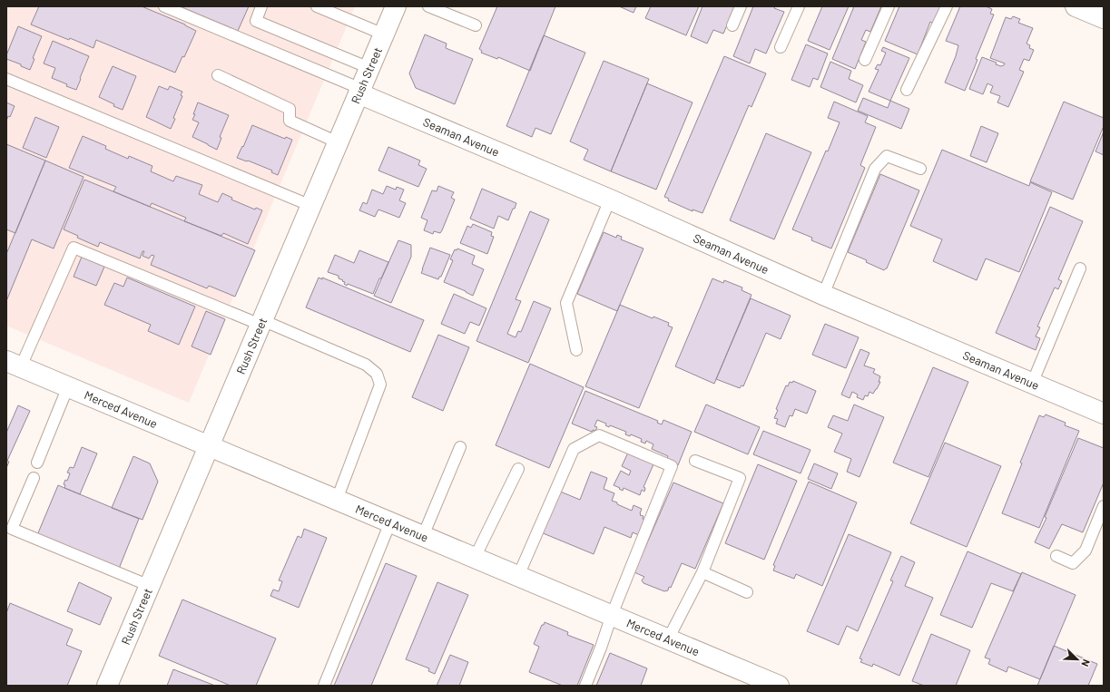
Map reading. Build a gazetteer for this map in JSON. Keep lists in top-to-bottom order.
{
  "streets": {
    "street": ["Rush Street", "Seaman Avenue", "Merced Avenue"]
  },
  "crossings": [
    ["Rush Street", "Seaman Avenue"],
    ["Rush Street", "Merced Avenue"]
  ],
  "north": "bottom right"
}
